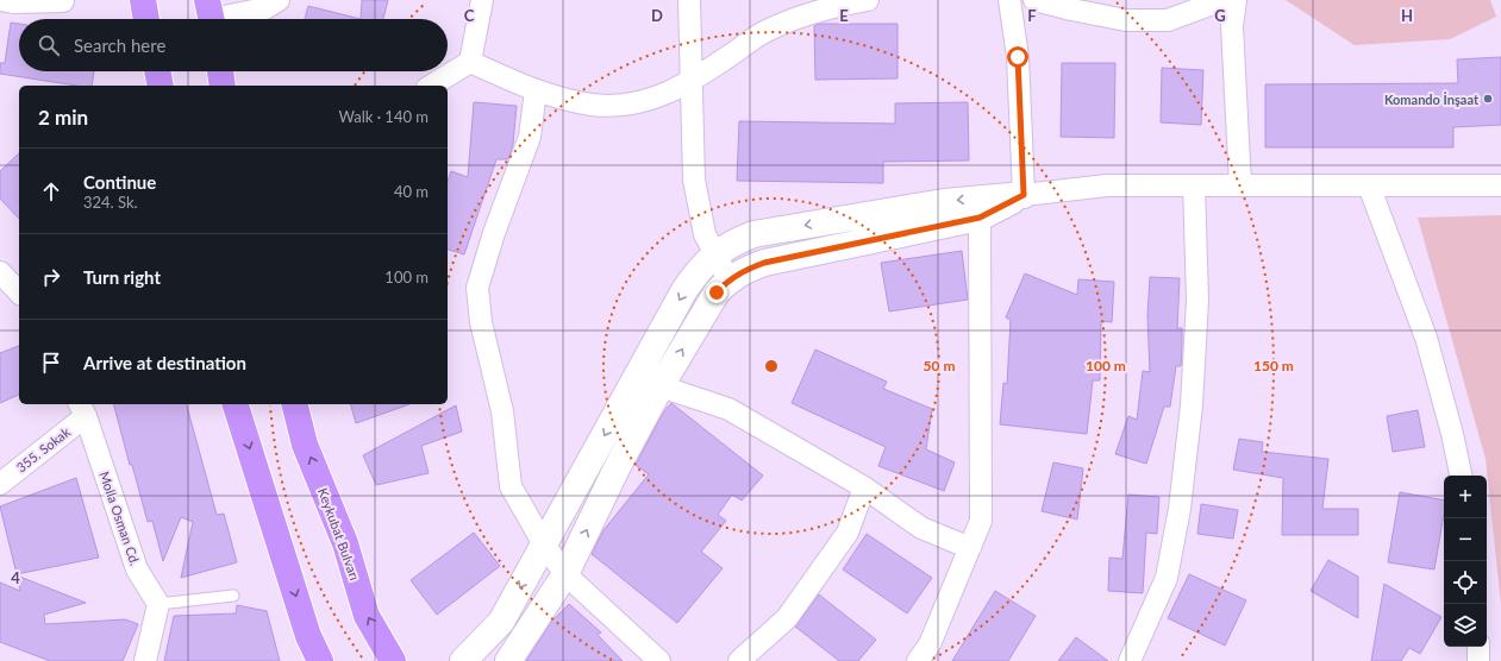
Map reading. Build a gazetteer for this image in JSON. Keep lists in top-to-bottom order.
{
  "streets": {
    "highway": ["Keykubat Bulvarı"],
    "street": ["355. Sokak", "Molla Osman Cd."]
  },
  "crossings": [
    ["355. Sokak", "Molla Osman Cd."]
  ],
  "places": ["Komando İnşaat"],
  "page": {
    "search": "Search here",
    "heading": ["2 min", "Walk · 140 m"],
    "list": [
      ["Continue", "324. Sk.", "40 m"],
      ["Turn right", "100 m"],
      "Arrive at destination"
    ],
    "map_buttons": ["+", "−"]
  },
  "grid": {
    "columns": [
      "C",
      "D",
      "E",
      "F",
      "G",
      "H"
    ],
    "rows": ["4"]
  },
  "rings": ["50 m", "100 m", "150 m"]
}
